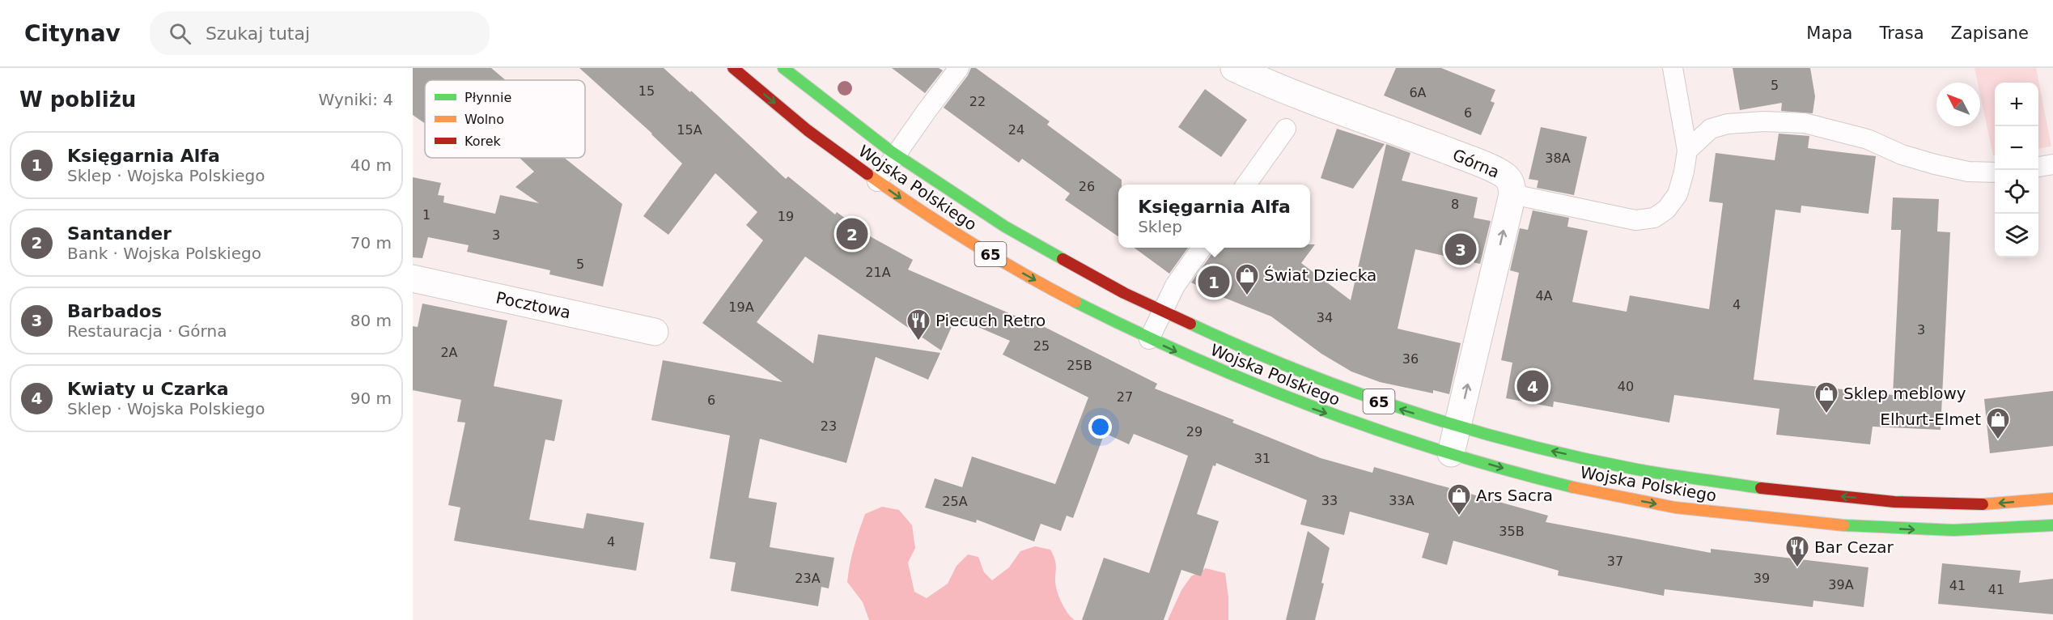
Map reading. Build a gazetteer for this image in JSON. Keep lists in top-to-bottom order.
{
  "streets": {
    "main road": ["Wojska Polskiego", "65"],
    "street": ["Górna", "Pocztowa"]
  },
  "crossings": [
    ["Górna", "Wojska Polskiego"]
  ],
  "one_way": ["Górna"],
  "places": {
    "shop": [
      "Świat Dziecka",
      "Sklep meblowy",
      "Elhurt-Elmet",
      "Ars Sacra"
    ],
    "restaurant": ["Piecuch Retro", "Bar Cezar"]
  },
  "house_numbers": [
    "5",
    "15",
    "6A",
    "22",
    "6",
    "15A",
    "24",
    "38A",
    "26",
    "8",
    "1",
    "19",
    "3",
    "5",
    "21A",
    "4A",
    "4",
    "19A",
    "34",
    "3",
    "25",
    "2A",
    "36",
    "25B",
    "40",
    "27",
    "6",
    "23",
    "29",
    "31",
    "33",
    "33A",
    "25A",
    "35B",
    "4",
    "37",
    "23A",
    "39",
    "39A",
    "41",
    "41"
  ],
  "legend": ["Płynnie", "Wolno", "Korek"],
  "north": "top left",
  "page": {
    "header": "Citynav",
    "search": "Szukaj tutaj",
    "nav": ["Mapa", "Trasa", "Zapisane"],
    "heading": ["W pobliżu", "Wyniki: 4"],
    "map_buttons": ["+", "−"],
    "list": [
      {
        "mark": "1",
        "name": "Księgarnia Alfa",
        "note": "Sklep · Wojska Polskiego",
        "value": "40 m"
      },
      {
        "mark": "2",
        "name": "Santander",
        "note": "Bank · Wojska Polskiego",
        "value": "70 m"
      },
      {
        "mark": "3",
        "name": "Barbados",
        "note": "Restauracja · Górna",
        "value": "80 m"
      },
      {
        "mark": "4",
        "name": "Kwiaty u Czarka",
        "note": "Sklep · Wojska Polskiego",
        "value": "90 m"
      }
    ],
    "popup": ["Księgarnia Alfa", "Sklep"],
    "pins": [
      "2",
      "3",
      "1",
      "4"
    ]
  }
}
